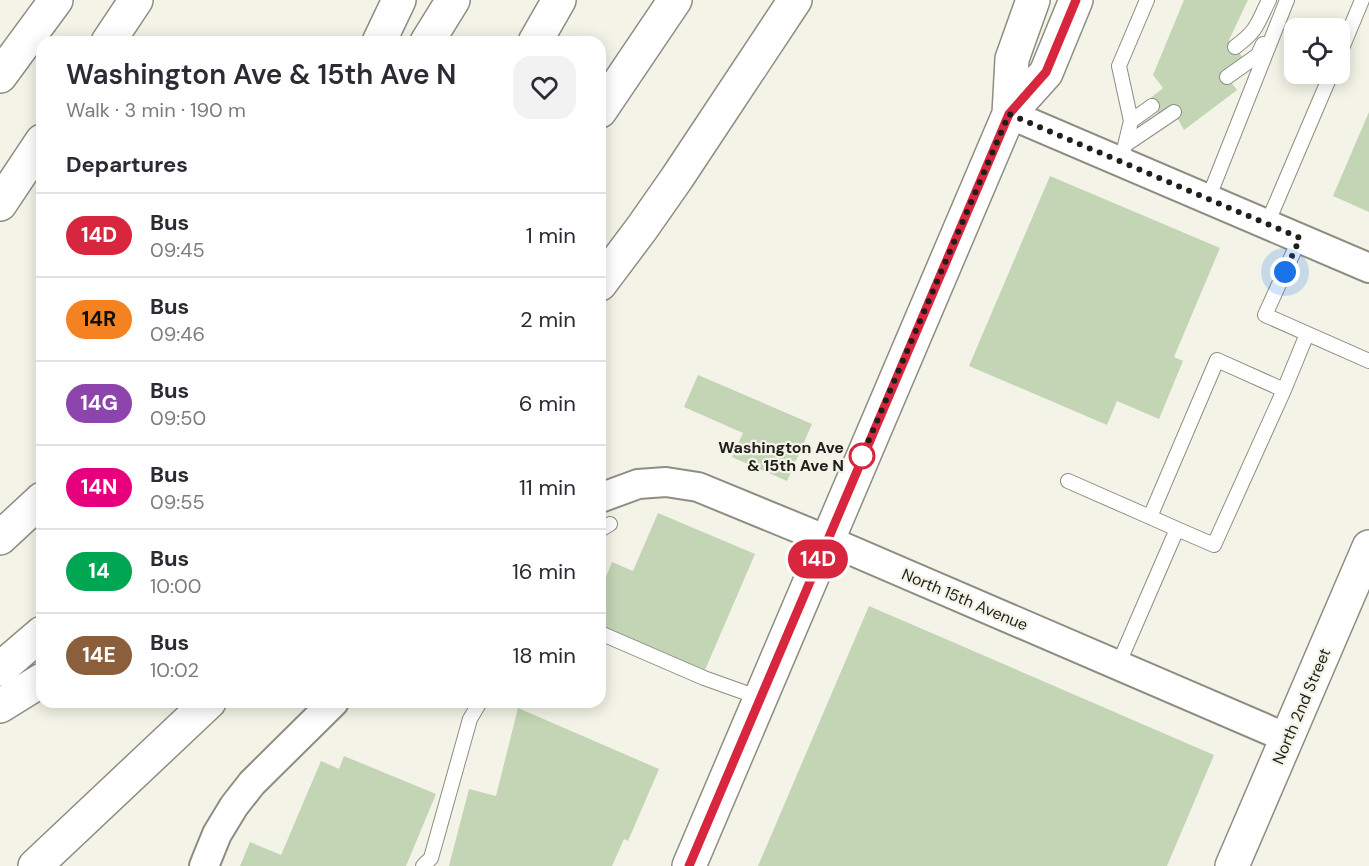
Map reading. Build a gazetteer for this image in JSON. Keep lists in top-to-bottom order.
{
  "streets": {
    "main road": ["North 2nd Street"],
    "street": ["North 15th Avenue"]
  },
  "crossings": [
    ["North 15th Avenue", "North 2nd Street"]
  ],
  "places": ["Washington Ave & 15th Ave N"],
  "lines": ["bus line 14D"],
  "page": {
    "on_map": "14D",
    "heading": [
      ["Washington Ave & 15th Ave N", "Walk · 3 min · 190 m"],
      "Departures"
    ],
    "list": [
      {
        "mark": "14D",
        "name": "Bus",
        "note": "09:45",
        "value": "1 min"
      },
      {
        "mark": "14R",
        "name": "Bus",
        "note": "09:46",
        "value": "2 min"
      },
      {
        "mark": "14G",
        "name": "Bus",
        "note": "09:50",
        "value": "6 min"
      },
      {
        "mark": "14N",
        "name": "Bus",
        "note": "09:55",
        "value": "11 min"
      },
      {
        "mark": "14",
        "name": "Bus",
        "note": "10:00",
        "value": "16 min"
      },
      {
        "mark": "14E",
        "name": "Bus",
        "note": "10:02",
        "value": "18 min"
      }
    ]
  }
}
